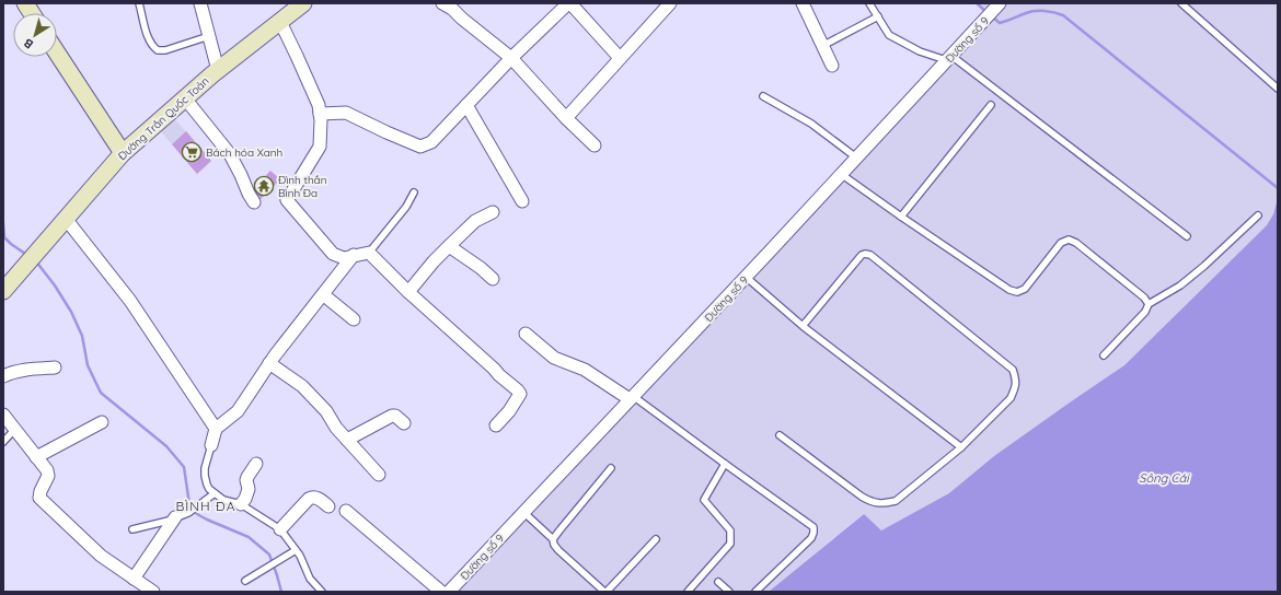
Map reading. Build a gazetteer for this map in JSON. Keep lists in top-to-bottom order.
{
  "streets": {
    "main road": ["Đường Trần Quốc Toản"],
    "street": ["Đường số 9"]
  },
  "districts": ["BÌNH ĐA"],
  "water": ["Sông Cái"],
  "places": {
    "supermarket": ["Bách hóa Xanh"],
    "temple": ["Đình thần Bình Đa"]
  },
  "north": "bottom left"
}
